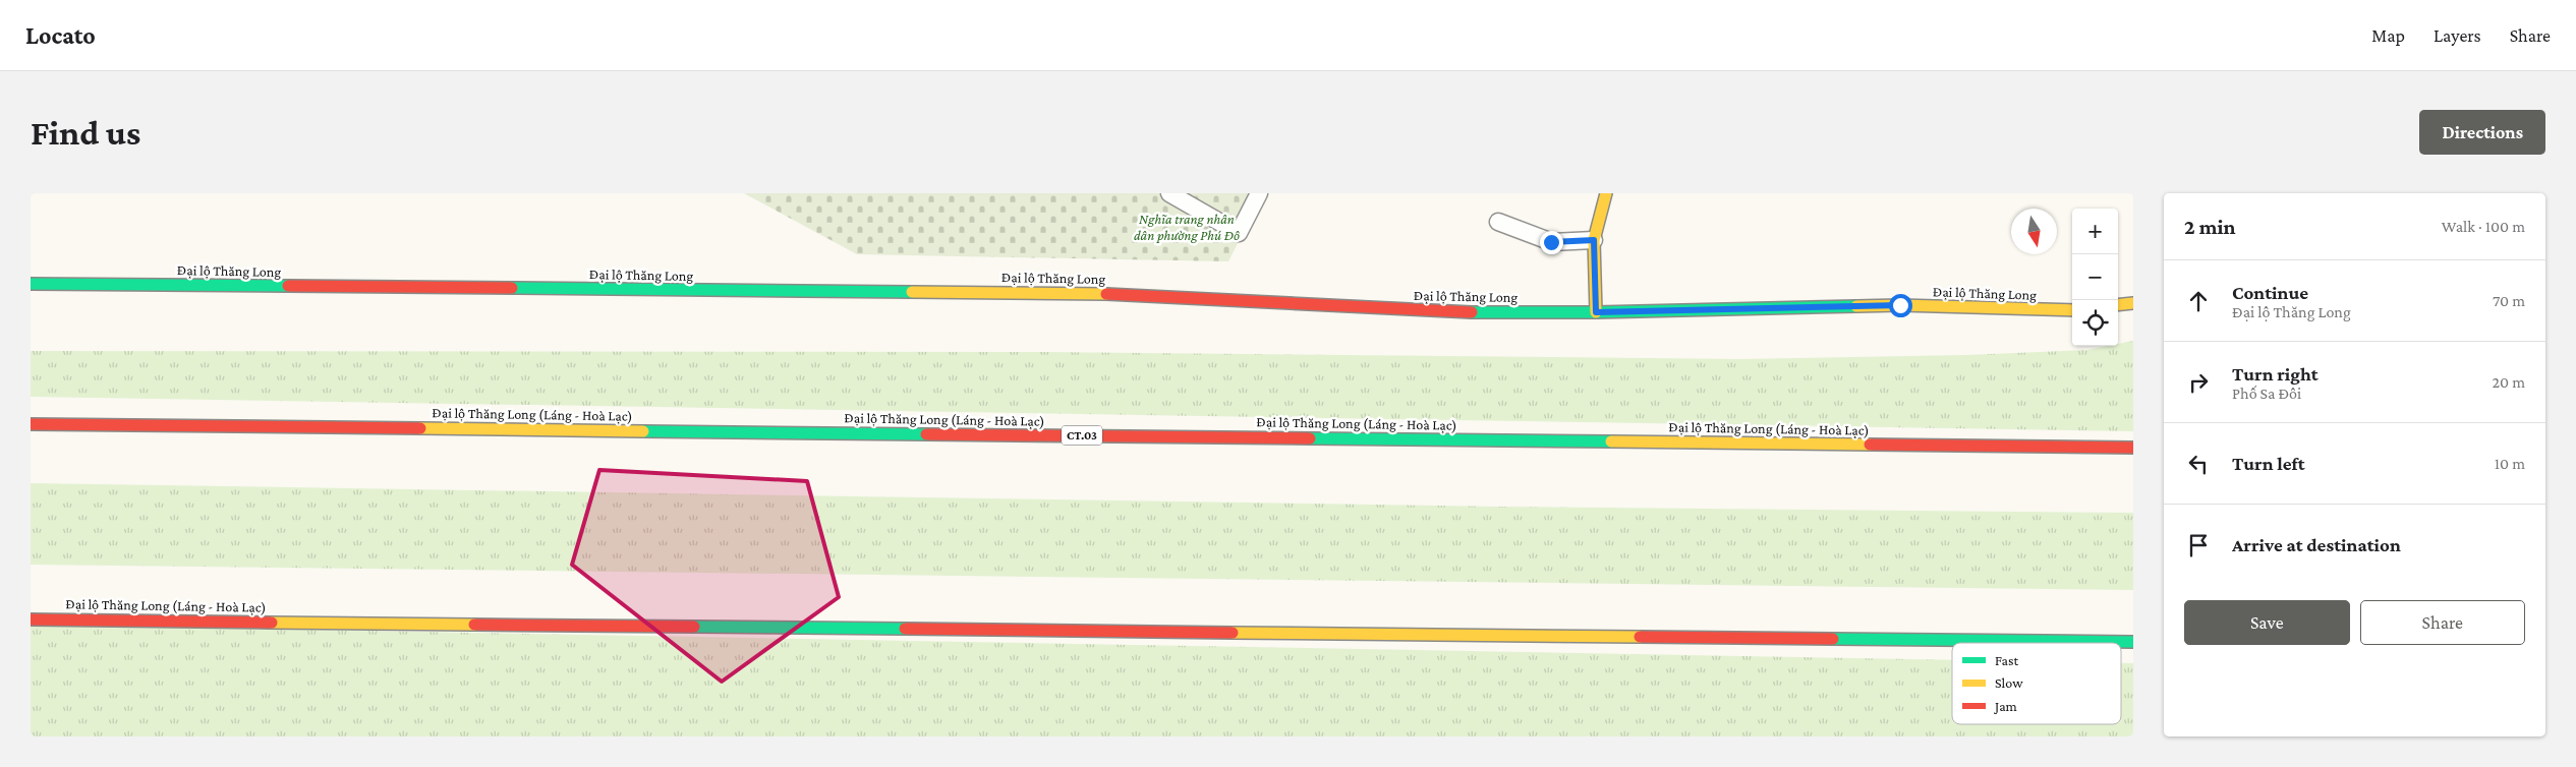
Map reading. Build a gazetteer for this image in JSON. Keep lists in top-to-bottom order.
{
  "streets": {
    "main road": ["Đại lộ Thăng Long", "Đại lộ Thăng Long (Láng - Hoà Lạc)", "CT.03"]
  },
  "parks": ["Nghĩa trang nhân dân phường Phú Đô"],
  "legend": ["Fast", "Slow", "Jam"],
  "north": "bottom",
  "page": {
    "header": "Locato",
    "nav": ["Map", "Layers", "Share"],
    "buttons": [
      "Directions",
      ["Save", "Share"]
    ],
    "title": "Find us",
    "heading": ["2 min", "Walk · 100 m"],
    "map_buttons": ["+", "−"],
    "list": [
      ["Continue", "Đại lộ Thăng Long", "70 m"],
      ["Turn right", "Phố Sa Đôi", "20 m"],
      ["Turn left", "10 m"],
      "Arrive at destination"
    ]
  }
}
